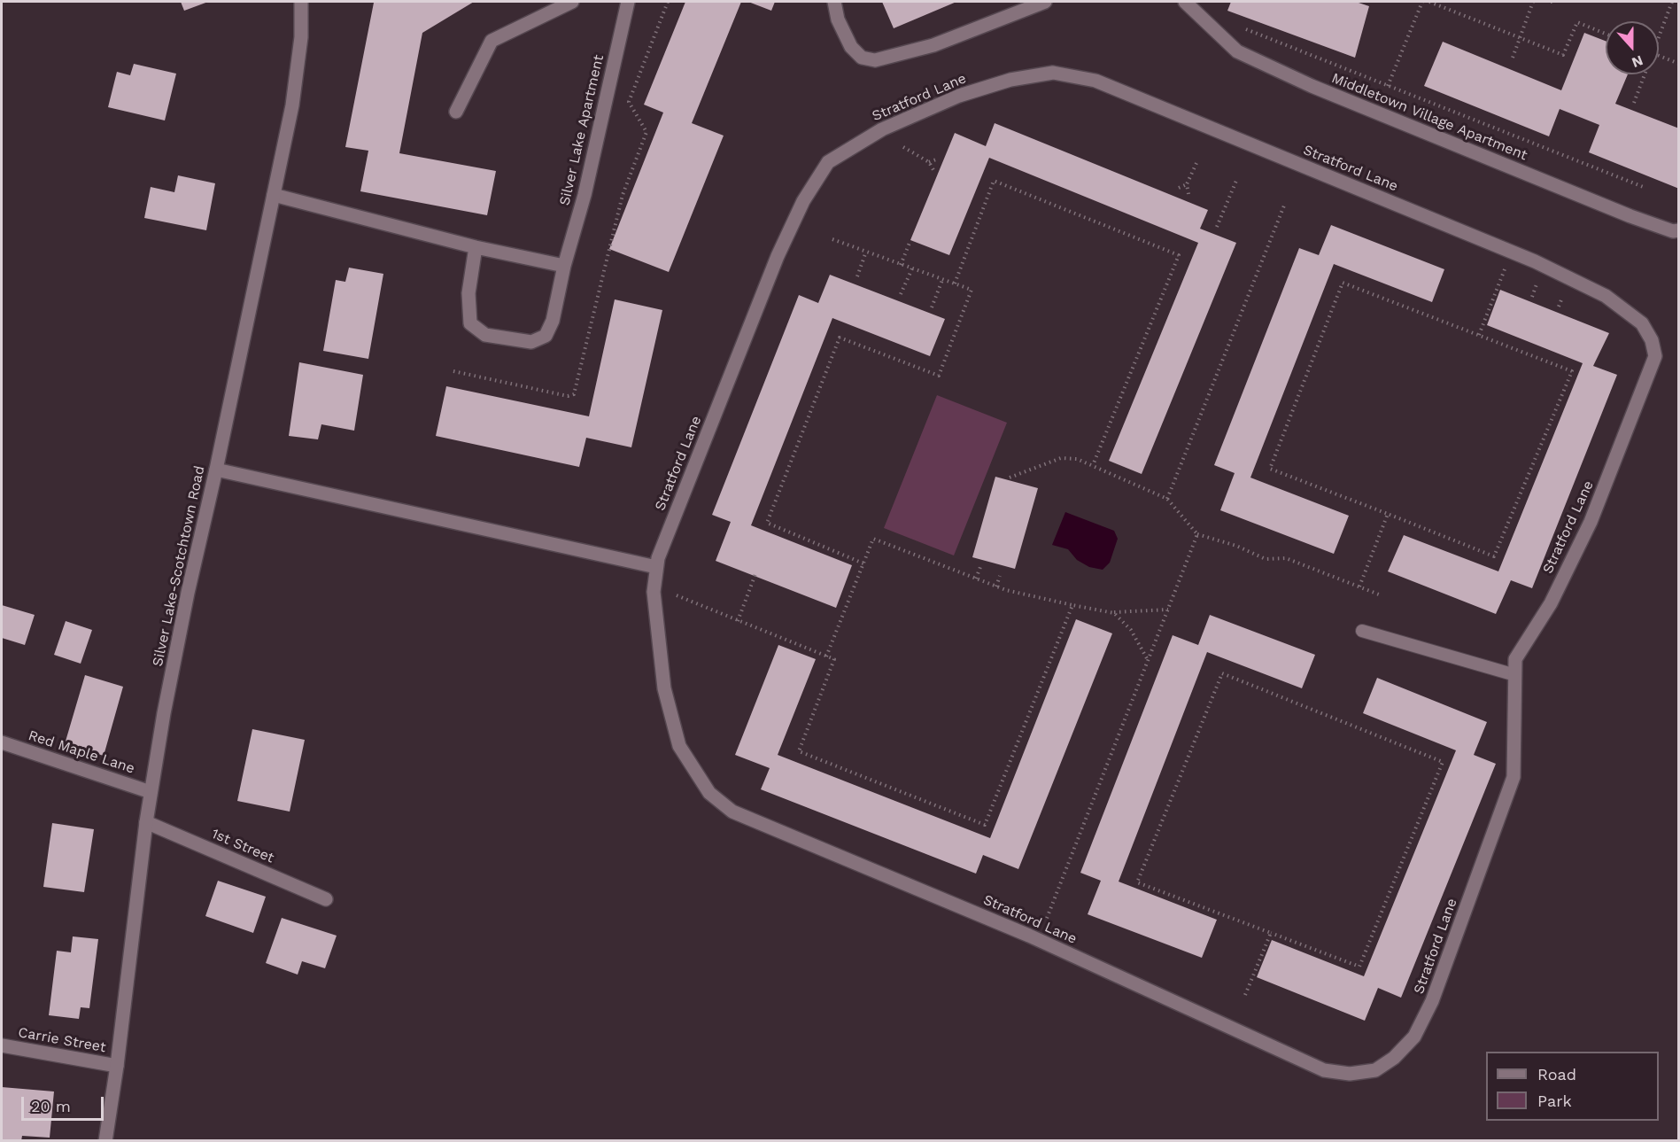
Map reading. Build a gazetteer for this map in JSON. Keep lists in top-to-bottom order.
{
  "streets": {
    "street": [
      "Stratford Lane",
      "Middletown Village Apartment",
      "Silver Lake Apartment",
      "Silver Lake-Scotchtown Road",
      "Red Maple Lane",
      "1st Street",
      "Carrie Street"
    ]
  },
  "crossings": [
    ["Silver Lake-Scotchtown Road", "Red Maple Lane"],
    ["Silver Lake-Scotchtown Road", "1st Street"],
    ["Silver Lake-Scotchtown Road", "Carrie Street"]
  ],
  "legend": ["Road", "Park"],
  "scale_bar": "20 m",
  "north": "bottom"
}
